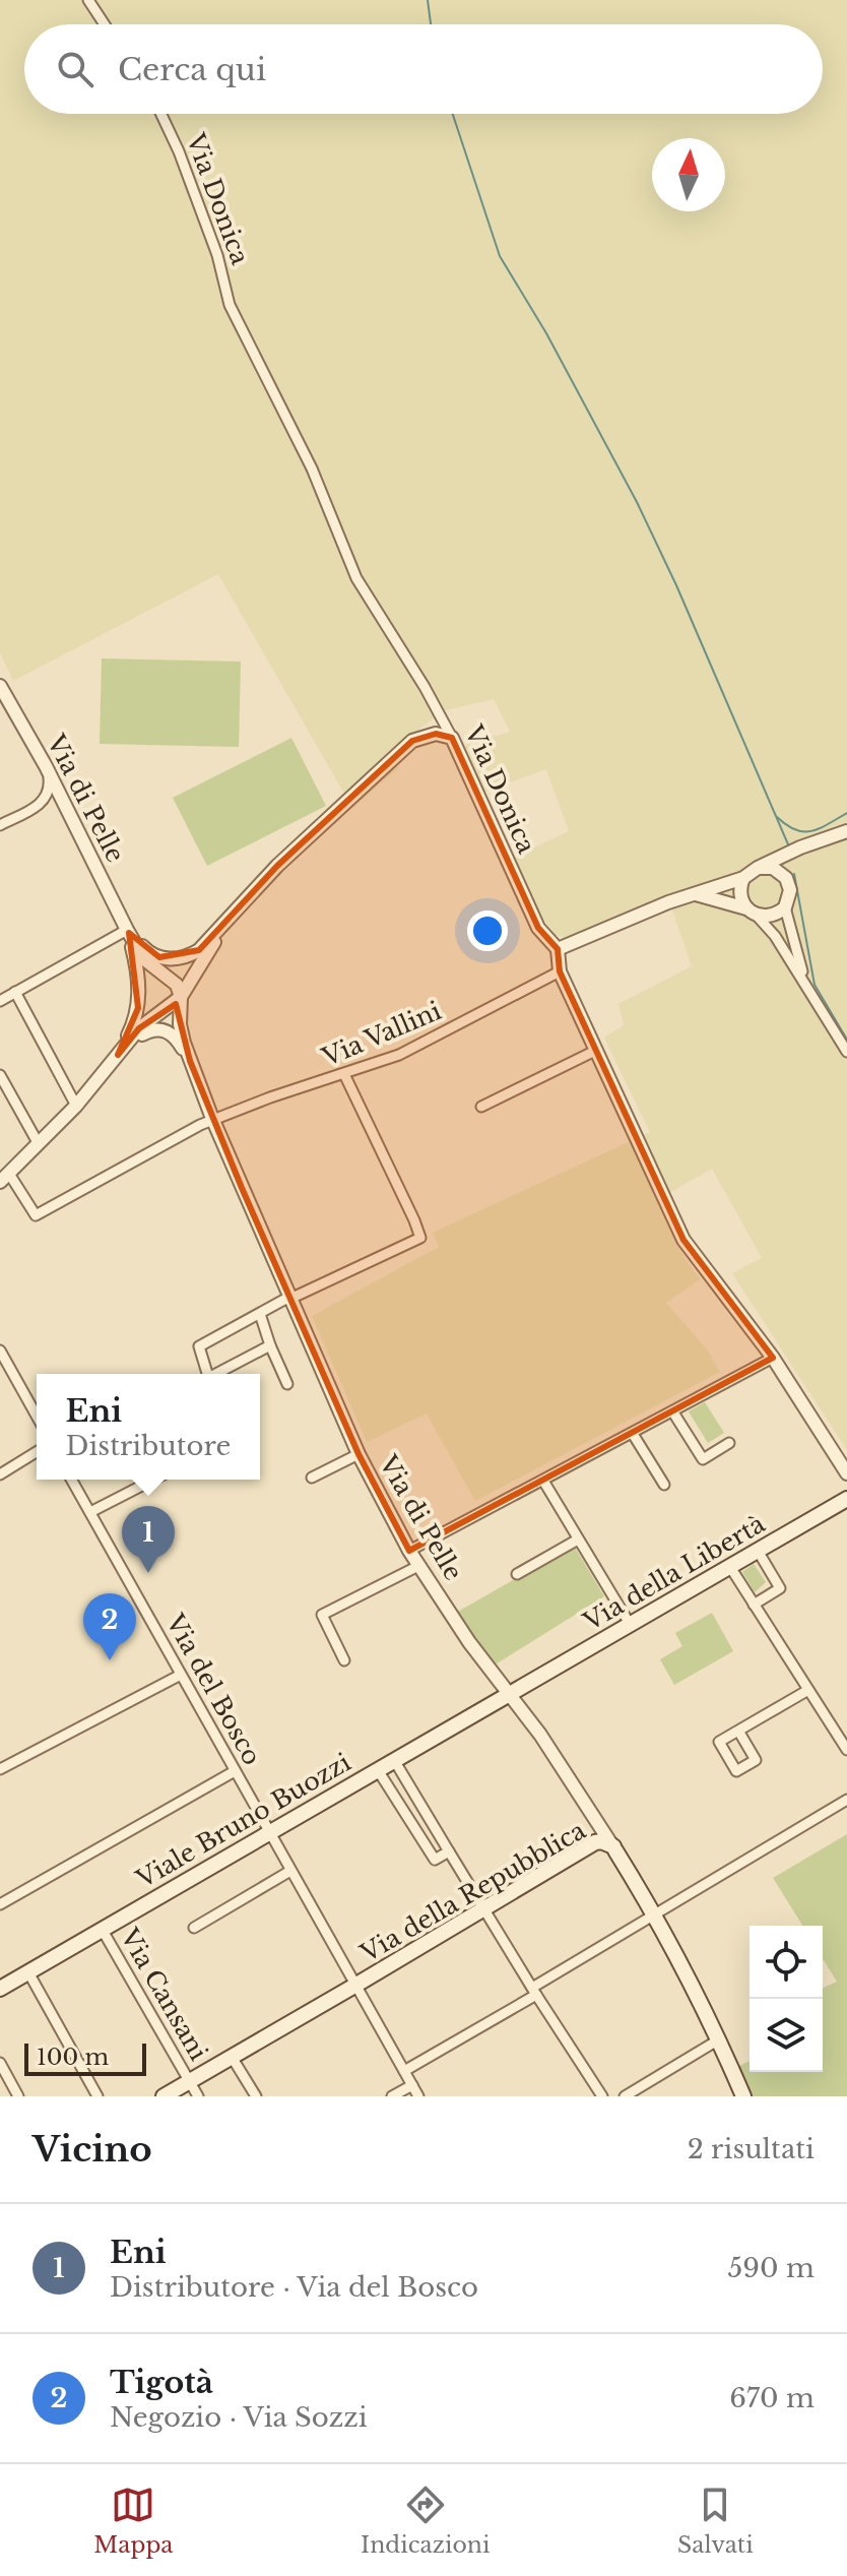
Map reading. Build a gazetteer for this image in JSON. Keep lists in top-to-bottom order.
{
  "streets": {
    "main road": [
      "Via di Pelle",
      "Via della Libertà",
      "Viale Bruno Buozzi",
      "Via della Repubblica"
    ],
    "street": [
      "Via Donica",
      "Via Vallini",
      "Via del Bosco",
      "Via Cansani"
    ]
  },
  "crossings": [
    ["Via di Pelle", "Via Vallini"],
    ["Via di Pelle", "Via della Libertà"],
    ["Via di Pelle", "Viale Bruno Buozzi"],
    ["Via di Pelle", "Via della Repubblica"],
    ["Via della Libertà", "Viale Bruno Buozzi"],
    ["Via del Bosco", "Viale Bruno Buozzi"],
    ["Via del Bosco", "Via della Repubblica"],
    ["Viale Bruno Buozzi", "Via Cansani"],
    ["Via della Repubblica", "Via Cansani"]
  ],
  "scale_bar": "100 m",
  "north": "top",
  "page": {
    "search": "Cerca qui",
    "popup": ["Eni", "Distributore"],
    "pins": ["1", "2"],
    "scale": "100 m",
    "heading": ["Vicino", "2 risultati"],
    "list": [
      {
        "mark": "1",
        "name": "Eni",
        "note": "Distributore · Via del Bosco",
        "value": "590 m"
      },
      {
        "mark": "2",
        "name": "Tigotà",
        "note": "Negozio · Via Sozzi",
        "value": "670 m"
      }
    ],
    "nav": ["Mappa", "Indicazioni", "Salvati"]
  }
}
